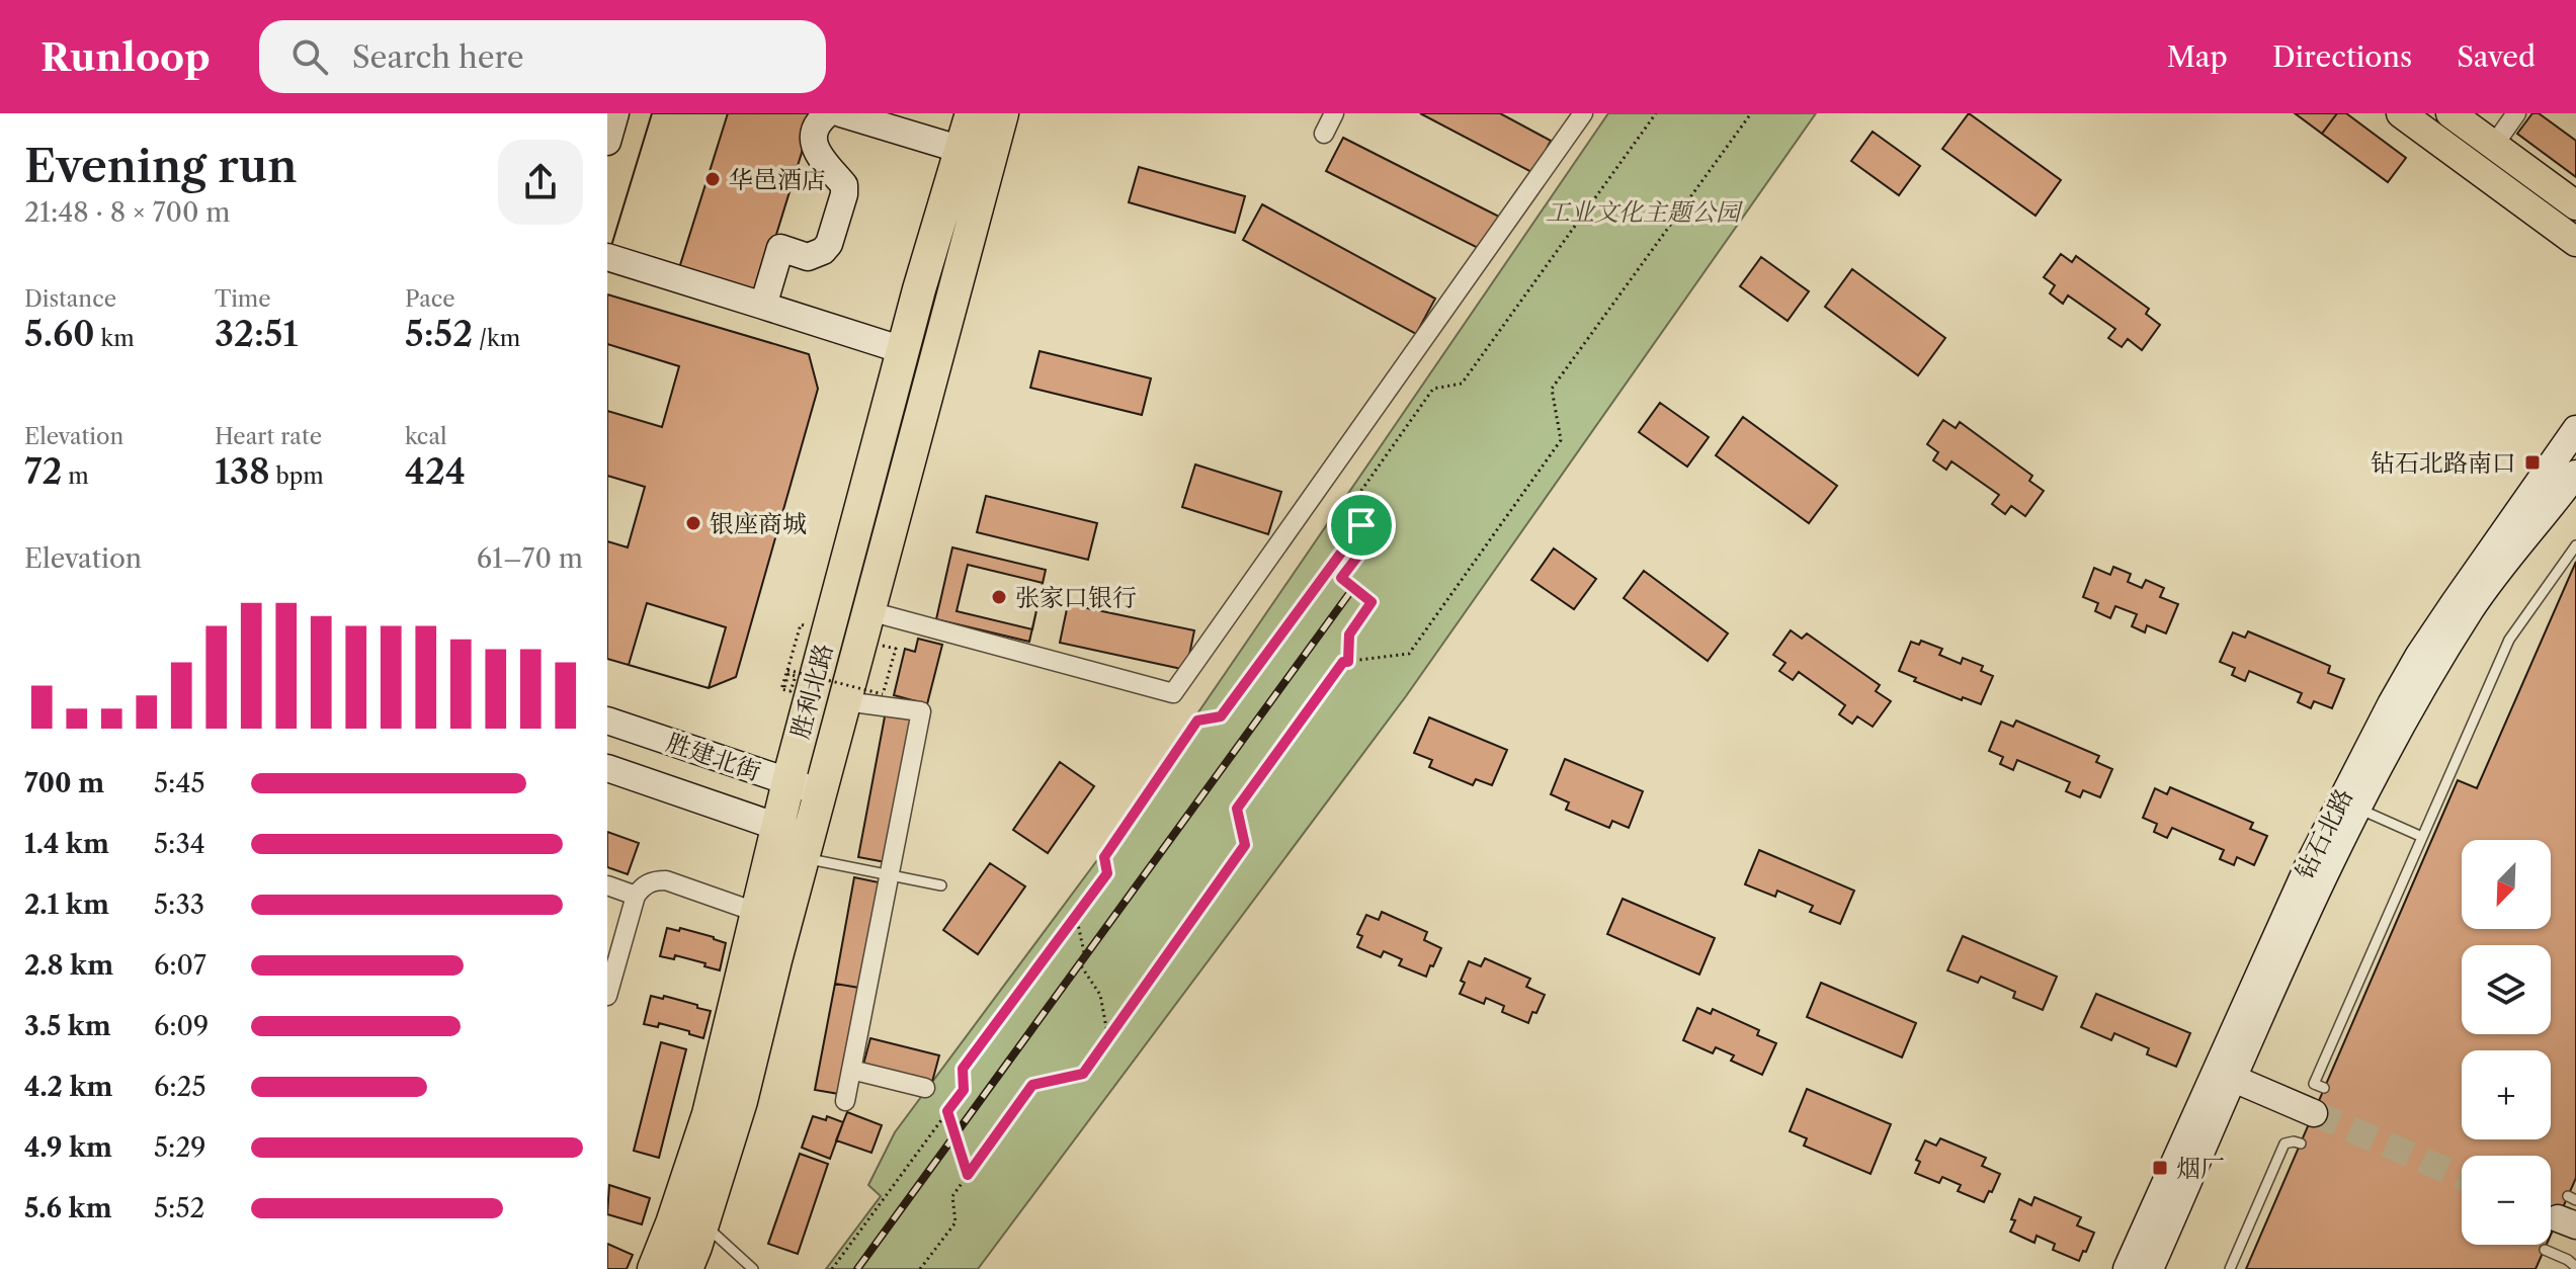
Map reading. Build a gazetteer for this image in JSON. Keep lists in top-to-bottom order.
{
  "streets": {
    "highway": ["胜利北路"],
    "main road": ["胜建北街", "钻石北路"]
  },
  "crossings": [
    ["胜利北路", "胜建北街"]
  ],
  "parks": ["工业文化主题公园"],
  "places": {
    "other": ["华邑酒店", "银座商城", "张家口银行"],
    "transit": ["钻石北路南口", "烟厂"]
  },
  "north": "bottom left",
  "page": {
    "header": "Runloop",
    "search": "Search here",
    "nav": ["Map", "Directions", "Saved"],
    "heading": ["Evening run", "21:48 · 8 × 700 m"],
    "stats": [
      ["Distance", "5.60 km"],
      ["Time", "32:51"],
      ["Pace", "5:52 /km"],
      ["Elevation", "72 m"],
      ["Heart rate", "138 bpm"],
      ["kcal", "424"]
    ],
    "chart": ["Elevation", "61–70 m"],
    "list": [
      {
        "name": "700 m",
        "note": "5:45"
      },
      {
        "name": "1.4 km",
        "note": "5:34"
      },
      {
        "name": "2.1 km",
        "note": "5:33"
      },
      {
        "name": "2.8 km",
        "note": "6:07"
      },
      {
        "name": "3.5 km",
        "note": "6:09"
      },
      {
        "name": "4.2 km",
        "note": "6:25"
      },
      {
        "name": "4.9 km",
        "note": "5:29"
      },
      {
        "name": "5.6 km",
        "note": "5:52"
      }
    ],
    "map_buttons": ["+", "−"]
  }
}
